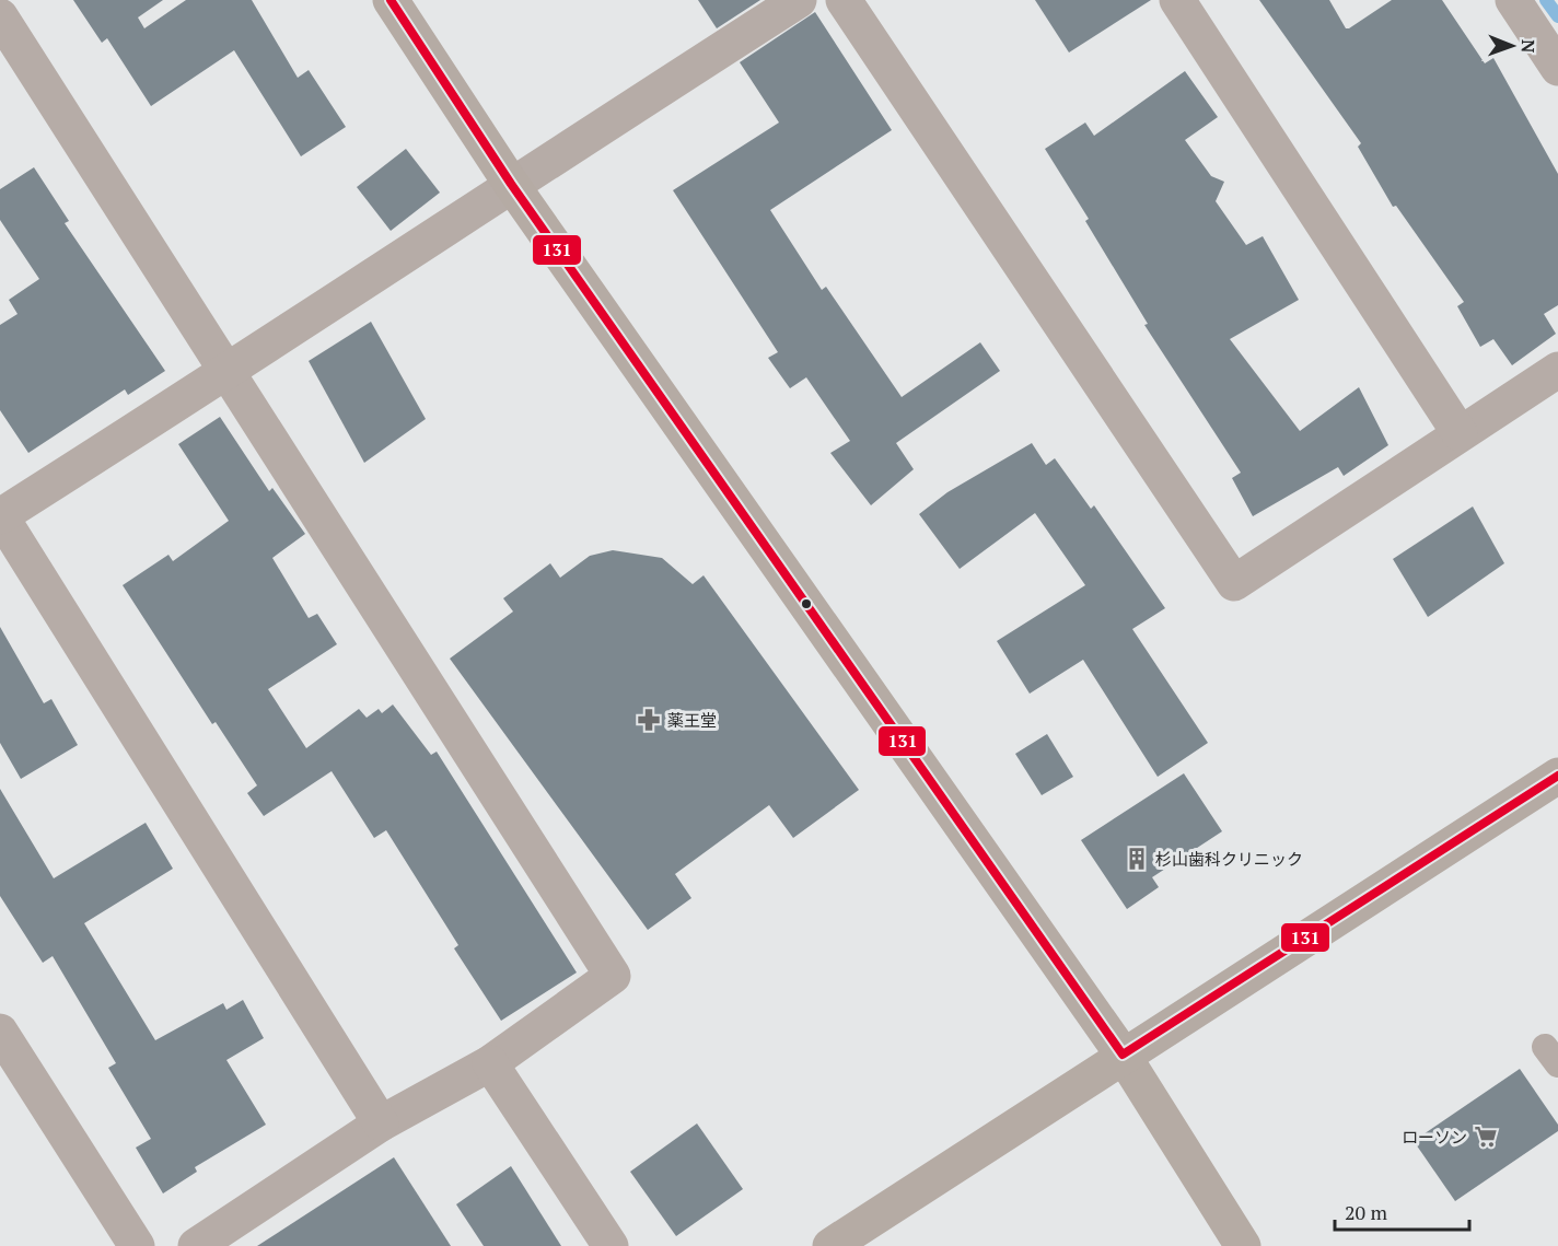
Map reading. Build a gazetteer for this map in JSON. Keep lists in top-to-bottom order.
{
  "places": {
    "pharmacy": ["薬王堂"],
    "building": ["杉山歯科クリニック"],
    "supermarket": ["ローソン"]
  },
  "lines": ["transit line 131"],
  "scale_bar": "20 m",
  "north": "right"
}
